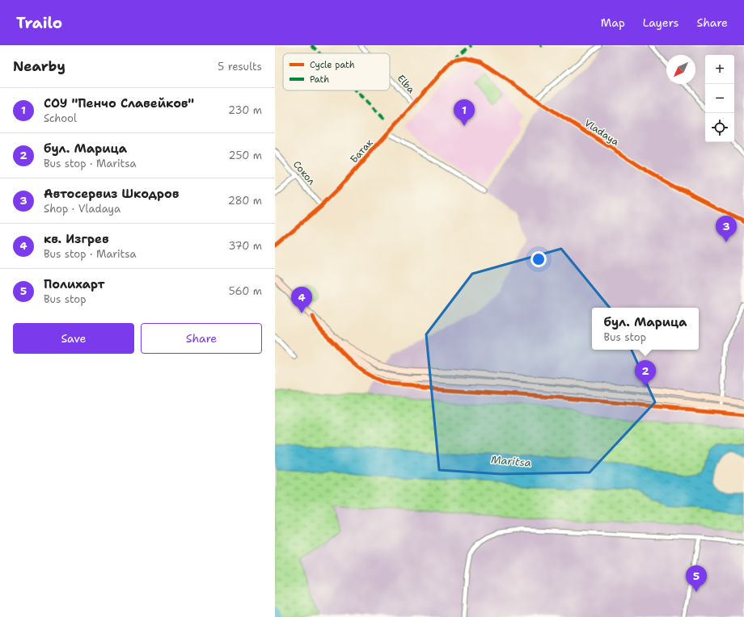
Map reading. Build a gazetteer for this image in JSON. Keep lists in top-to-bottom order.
{
  "streets": {
    "street": [
      "Elba",
      "Vladaya",
      "Батак",
      "Сокол"
    ]
  },
  "crossings": [
    ["Elba", "Батак"],
    ["Vladaya", "Батак"],
    ["Батак", "Сокол"]
  ],
  "water": ["Maritsa"],
  "legend": ["Cycle path", "Path"],
  "north": "bottom left",
  "page": {
    "header": "Trailo",
    "nav": ["Map", "Layers", "Share"],
    "heading": ["Nearby", "5 results"],
    "map_buttons": ["+", "−"],
    "list": [
      {
        "mark": "1",
        "name": "СОУ \"Пенчо Славейков\"",
        "note": "School",
        "value": "230 m"
      },
      {
        "mark": "2",
        "name": "бул. Марица",
        "note": "Bus stop · Maritsa",
        "value": "250 m"
      },
      {
        "mark": "3",
        "name": "Автосервиз Шкодров",
        "note": "Shop · Vladaya",
        "value": "280 m"
      },
      {
        "mark": "4",
        "name": "кв. Изгрев",
        "note": "Bus stop · Maritsa",
        "value": "370 m"
      },
      {
        "mark": "5",
        "name": "Полихарт",
        "note": "Bus stop",
        "value": "560 m"
      }
    ],
    "pins": [
      "1",
      "3",
      "4",
      "2",
      "5"
    ],
    "popup": ["бул. Марица", "Bus stop"],
    "buttons": ["Save", "Share"]
  }
}
